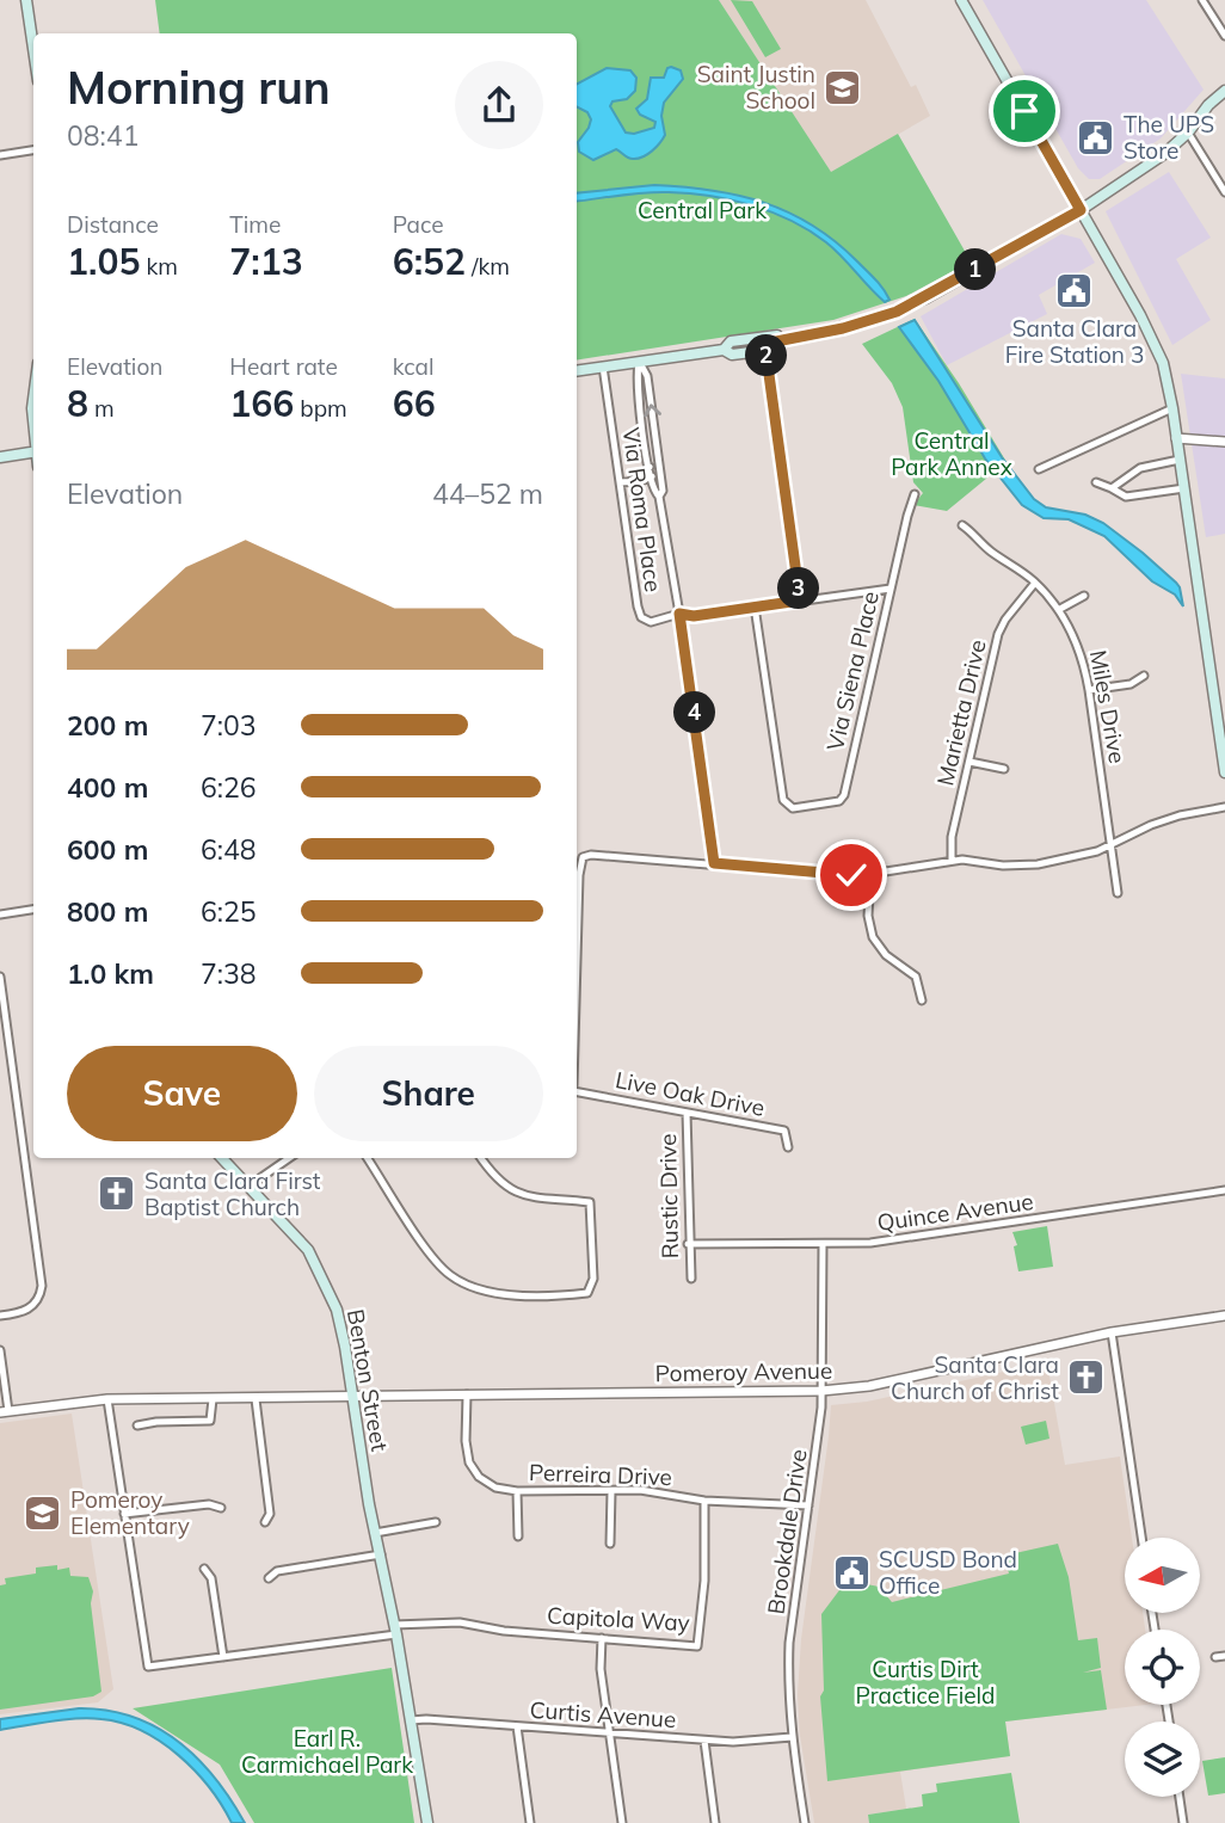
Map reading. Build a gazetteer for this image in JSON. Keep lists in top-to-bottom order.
{
  "streets": {
    "main road": ["Benton Street"],
    "street": [
      "Via Roma Place",
      "Via Siena Place",
      "Miles Drive",
      "Marietta Drive",
      "Live Oak Drive",
      "Rustic Drive",
      "Quince Avenue",
      "Pomeroy Avenue",
      "Perreira Drive",
      "Brookdale Drive",
      "Capitola Way",
      "Curtis Avenue"
    ]
  },
  "crossings": [
    ["Miles Drive", "Marietta Drive"],
    ["Live Oak Drive", "Rustic Drive"],
    ["Rustic Drive", "Quince Avenue"],
    ["Quince Avenue", "Brookdale Drive"],
    ["Pomeroy Avenue", "Benton Street"],
    ["Pomeroy Avenue", "Perreira Drive"],
    ["Pomeroy Avenue", "Brookdale Drive"],
    ["Benton Street", "Capitola Way"],
    ["Benton Street", "Curtis Avenue"],
    ["Perreira Drive", "Brookdale Drive"],
    ["Perreira Drive", "Capitola Way"],
    ["Brookdale Drive", "Curtis Avenue"]
  ],
  "parks": [
    "Central Park",
    "Central Park Annex",
    "Curtis Dirt Practice Field",
    "Earl R. Carmichael Park"
  ],
  "places": {
    "school or university": ["Saint Justin School", "Pomeroy Elementary"],
    "public building": ["The UPS Store", "Santa Clara Fire Station 3", "SCUSD Bond Office"],
    "church": ["Santa Clara First Baptist Church", "Santa Clara Church of Christ"]
  },
  "north": "left",
  "page": {
    "heading": ["Morning run", "08:41"],
    "stats": [
      ["Distance", "1.05 km"],
      ["Time", "7:13"],
      ["Pace", "6:52 /km"],
      ["Elevation", "8 m"],
      ["Heart rate", "166 bpm"],
      ["kcal", "66"]
    ],
    "pins": [
      "1",
      "2",
      "3",
      "4"
    ],
    "chart": ["Elevation", "44–52 m"],
    "list": [
      {
        "name": "200 m",
        "note": "7:03"
      },
      {
        "name": "400 m",
        "note": "6:26"
      },
      {
        "name": "600 m",
        "note": "6:48"
      },
      {
        "name": "800 m",
        "note": "6:25"
      },
      {
        "name": "1.0 km",
        "note": "7:38"
      }
    ],
    "buttons": ["Save", "Share"]
  }
}
